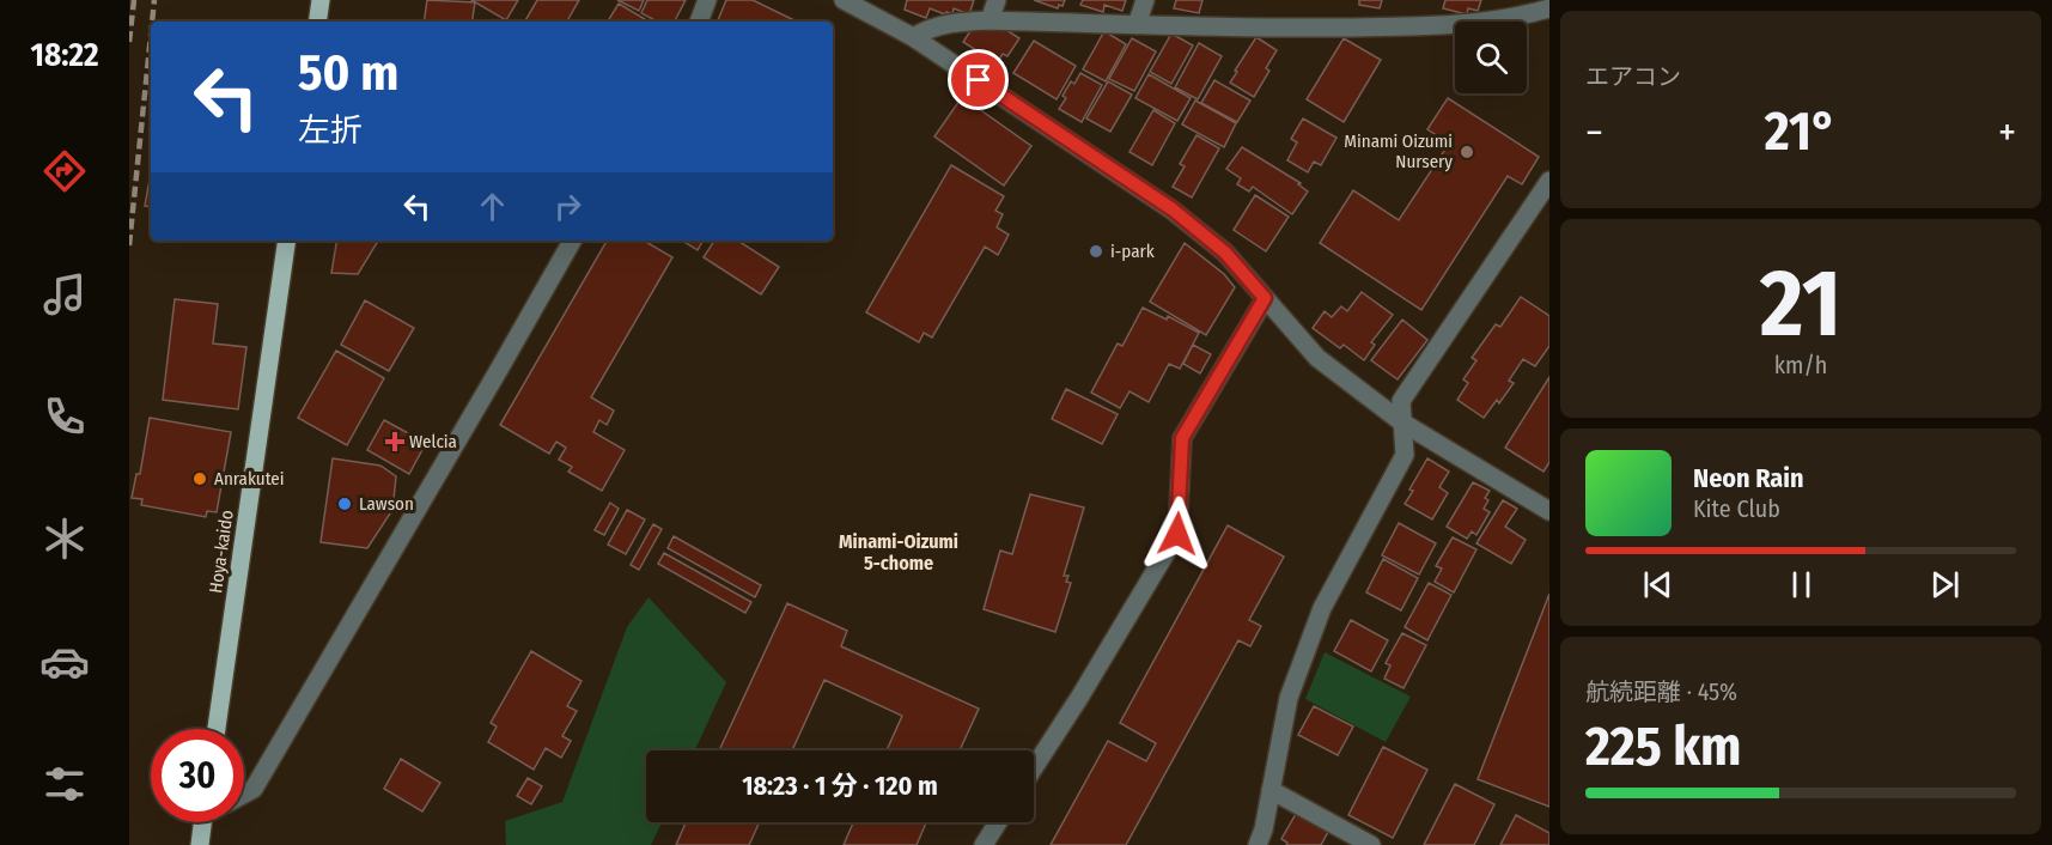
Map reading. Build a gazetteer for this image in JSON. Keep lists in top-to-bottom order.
{
  "streets": {
    "main road": ["Hoya-kaido"]
  },
  "districts": ["Minami-Oizumi 5-chome"],
  "places": {
    "other": [
      "Minami Oizumi Nursery",
      "i-park",
      "Anrakutei",
      "Lawson"
    ],
    "health": ["Welcia"]
  },
  "page": {
    "tabs": "18:22",
    "tile": [
      "エアコン",
      ["21", "km/h"],
      ["航続距離 · 45%", "225 km"]
    ],
    "turn": ["50 m", "左折"],
    "heat": ["−", "21°", "+"],
    "song": ["Neon Rain", "Kite Club"],
    "limit": "30",
    "trip": "18:23 · 1 分 · 120 m"
  }
}
